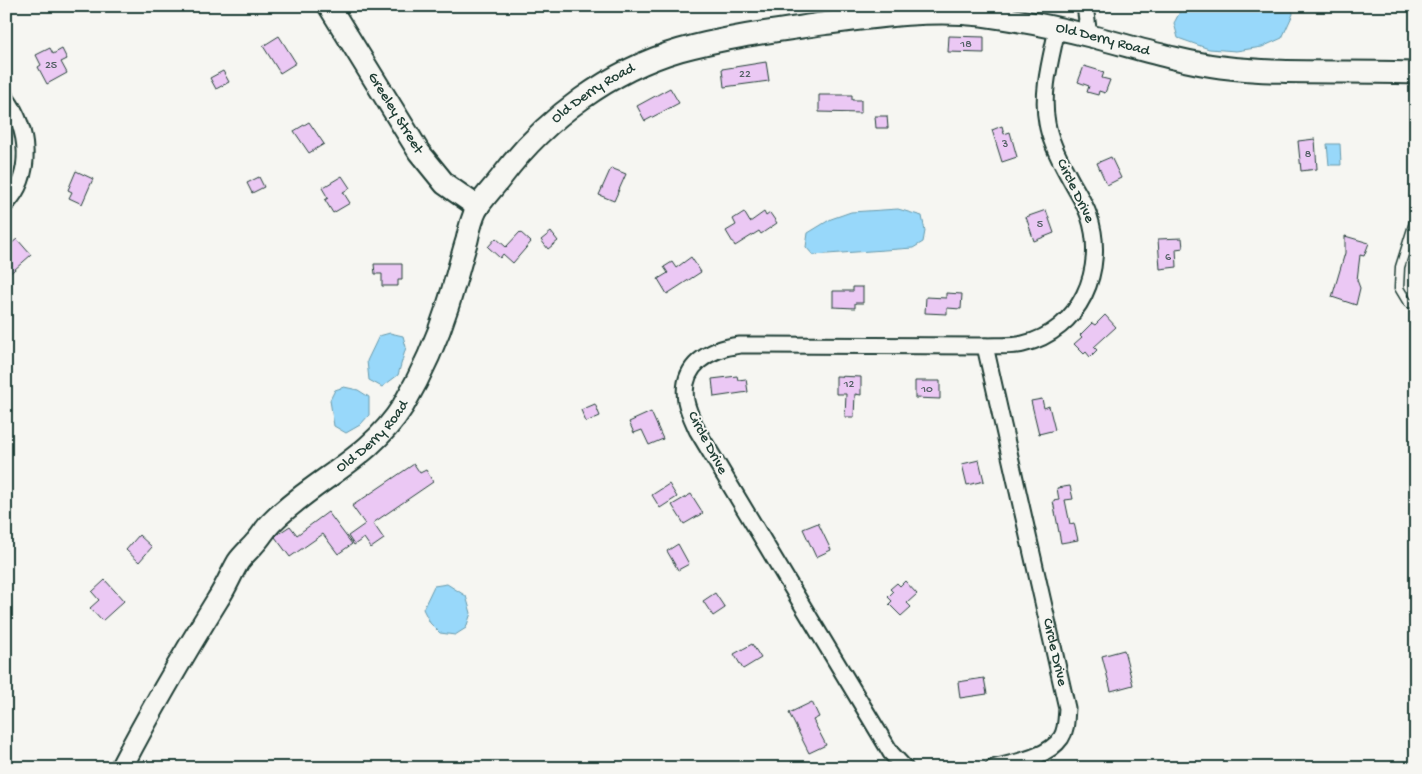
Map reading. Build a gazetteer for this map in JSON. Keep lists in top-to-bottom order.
{
  "streets": {
    "street": ["Old Derry Road", "Greeley Street", "Circle Drive"]
  },
  "crossings": [
    ["Old Derry Road", "Greeley Street"],
    ["Old Derry Road", "Circle Drive"]
  ],
  "house_numbers": [
    "18",
    "25",
    "22",
    "3",
    "8",
    "5",
    "6",
    "12",
    "10"
  ]
}
